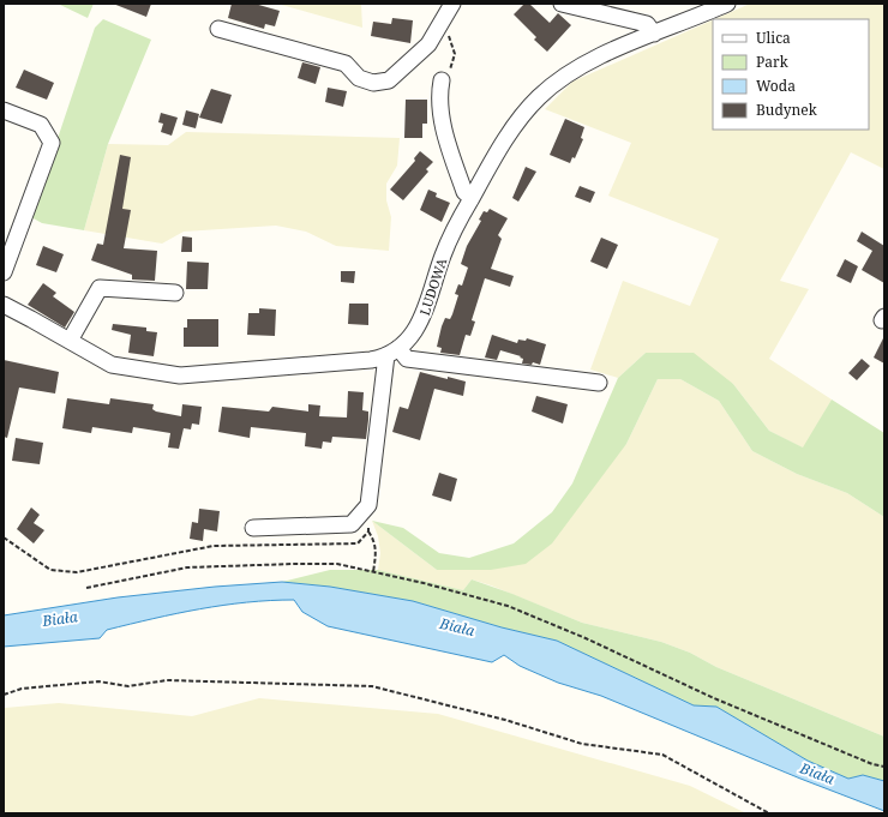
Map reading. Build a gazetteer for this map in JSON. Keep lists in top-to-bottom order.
{
  "streets": {
    "street": ["LUDOWA"]
  },
  "water": ["Biała"],
  "legend": [
    "Ulica",
    "Park",
    "Woda",
    "Budynek"
  ]
}
